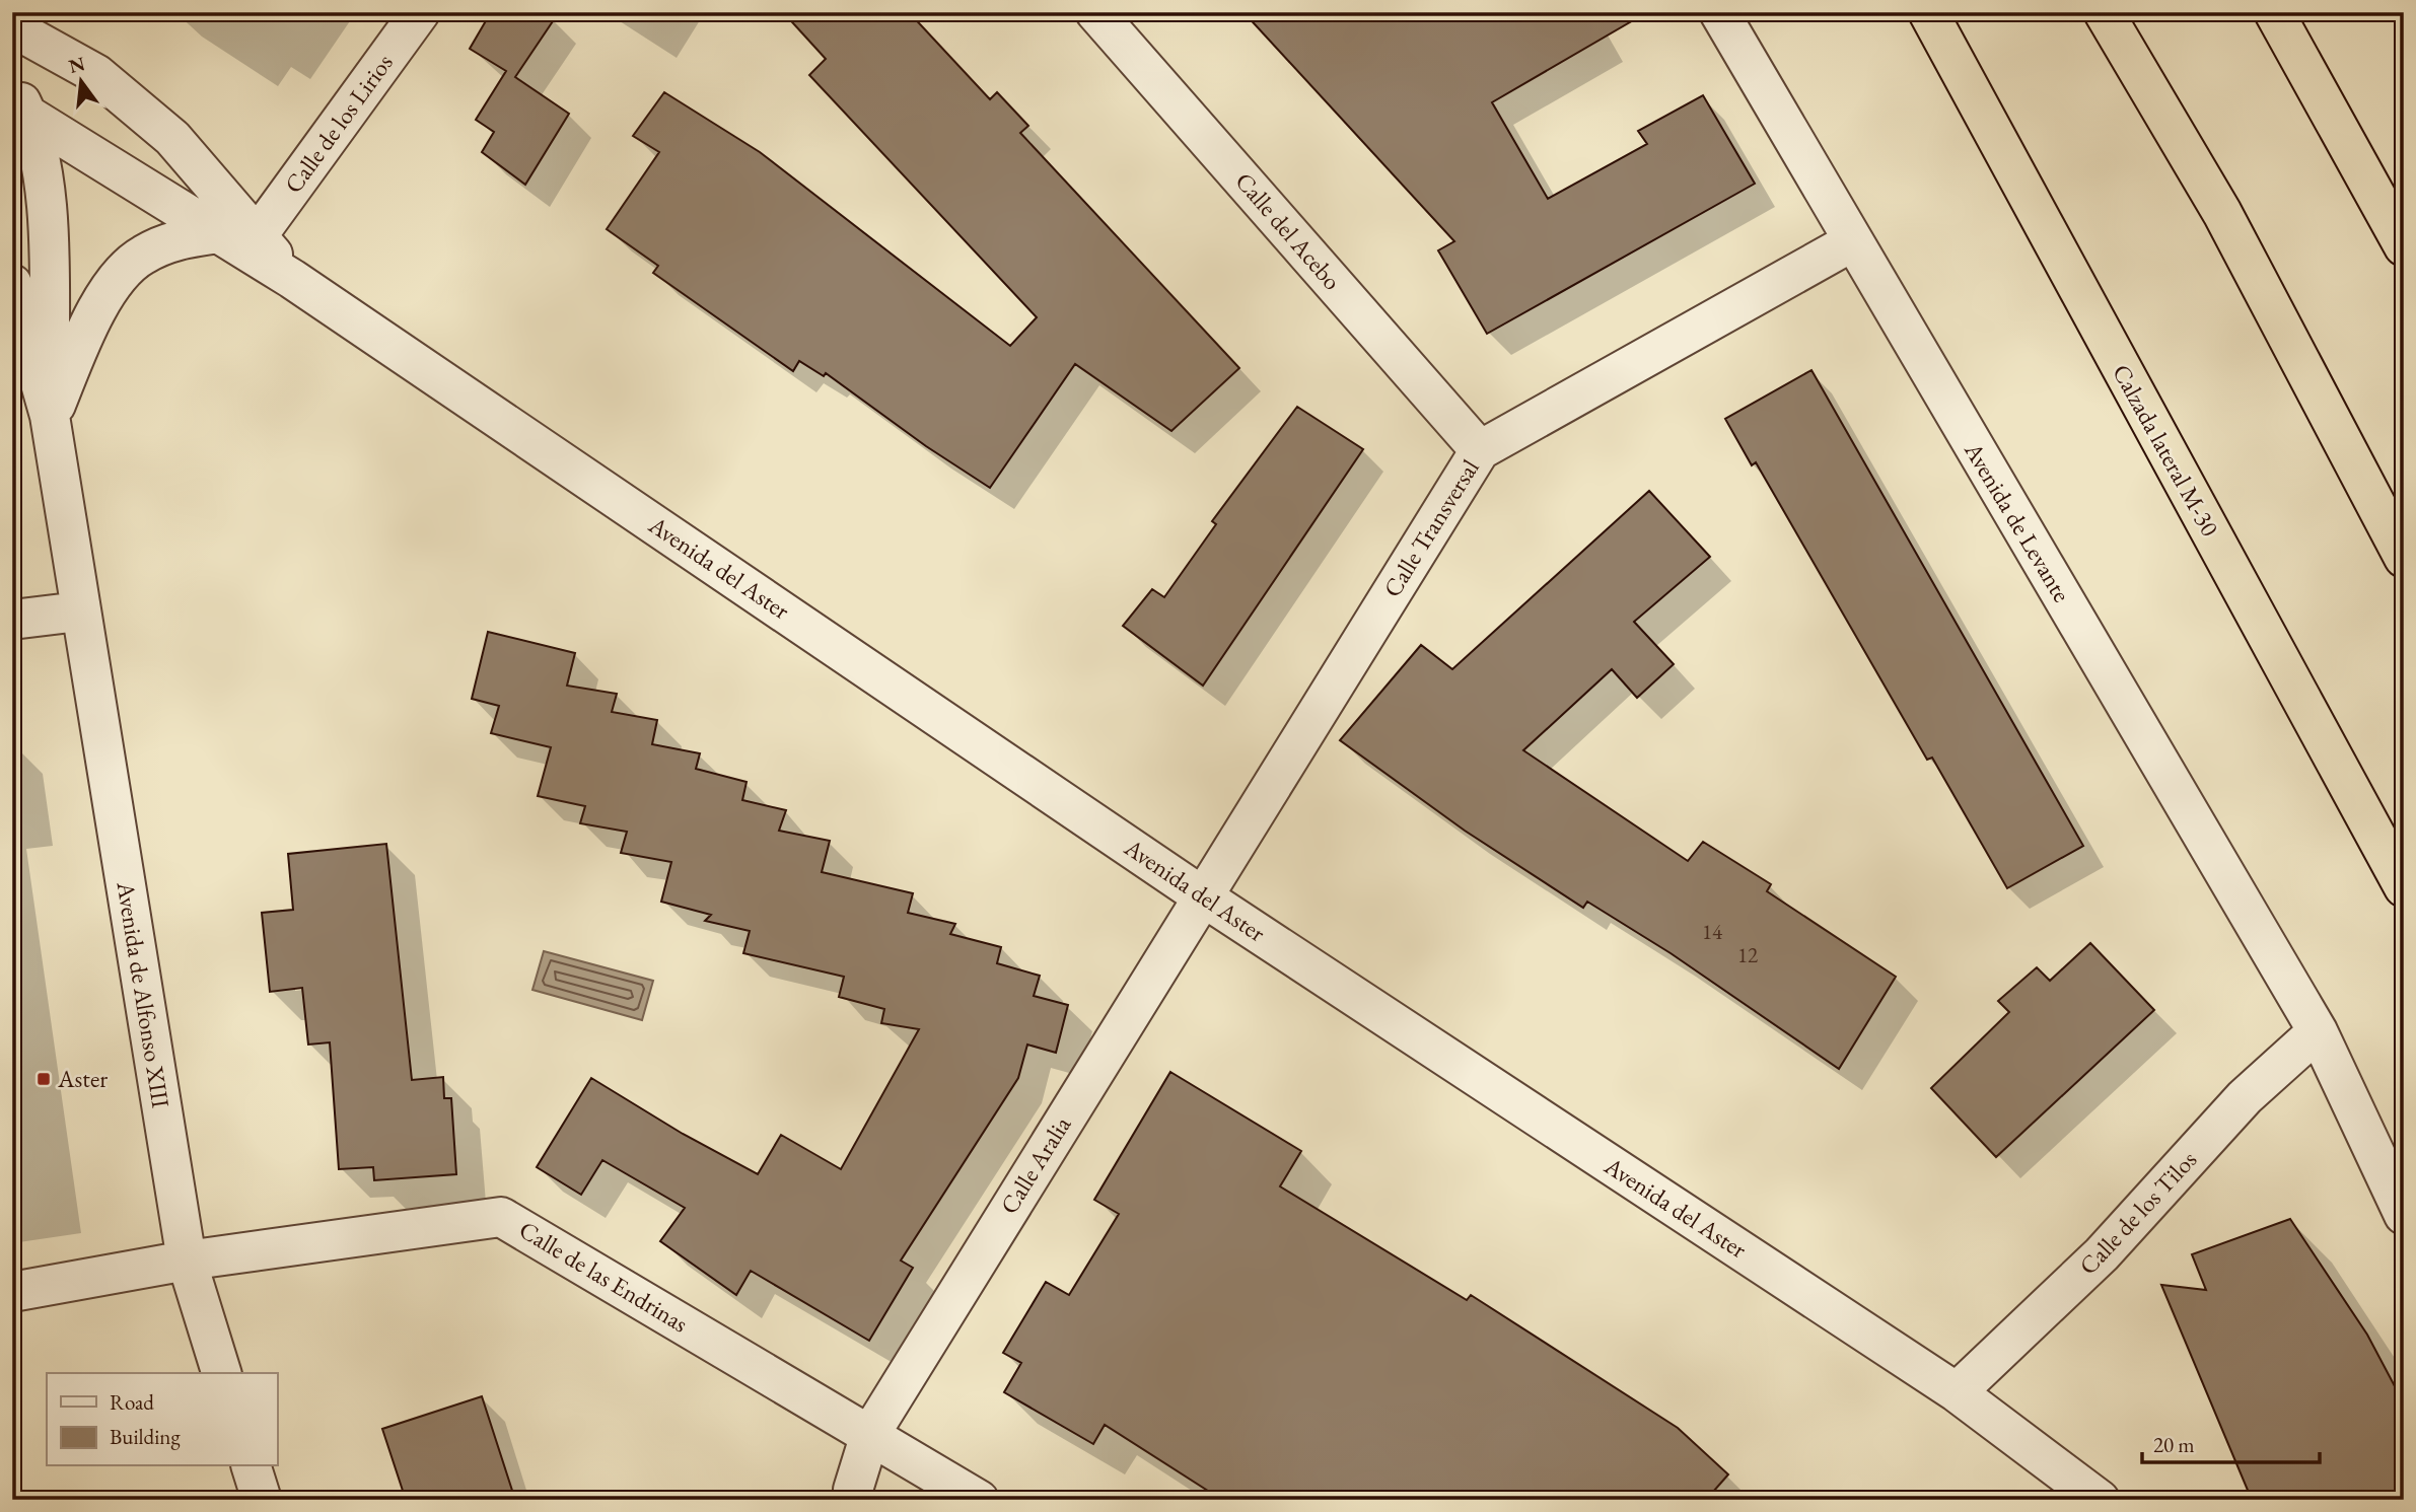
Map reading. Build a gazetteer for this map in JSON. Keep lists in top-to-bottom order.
{
  "streets": {
    "highway": ["Calzada lateral M-30"],
    "street": [
      "Calle de los Lirios",
      "Calle del Acebo",
      "Avenida de Levante",
      "Calle Transversal",
      "Avenida del Aster",
      "Avenida de Alfonso XIII",
      "Calle Aralia",
      "Calle de los Tilos",
      "Calle de las Endrinas"
    ]
  },
  "crossings": [
    ["Calle del Acebo", "Calle Transversal"],
    ["Avenida de Levante", "Calle Transversal"],
    ["Avenida de Levante", "Calle de los Tilos"],
    ["Calle Transversal", "Avenida del Aster"],
    ["Calle Transversal", "Calle Aralia"],
    ["Avenida del Aster", "Calle Aralia"],
    ["Avenida del Aster", "Calle de los Tilos"],
    ["Avenida de Alfonso XIII", "Calle de las Endrinas"],
    ["Calle Aralia", "Calle de las Endrinas"]
  ],
  "places": {
    "transit": ["Aster"]
  },
  "house_numbers": ["14", "12"],
  "legend": ["Road", "Building"],
  "scale_bar": "20 m",
  "north": "top"
}
